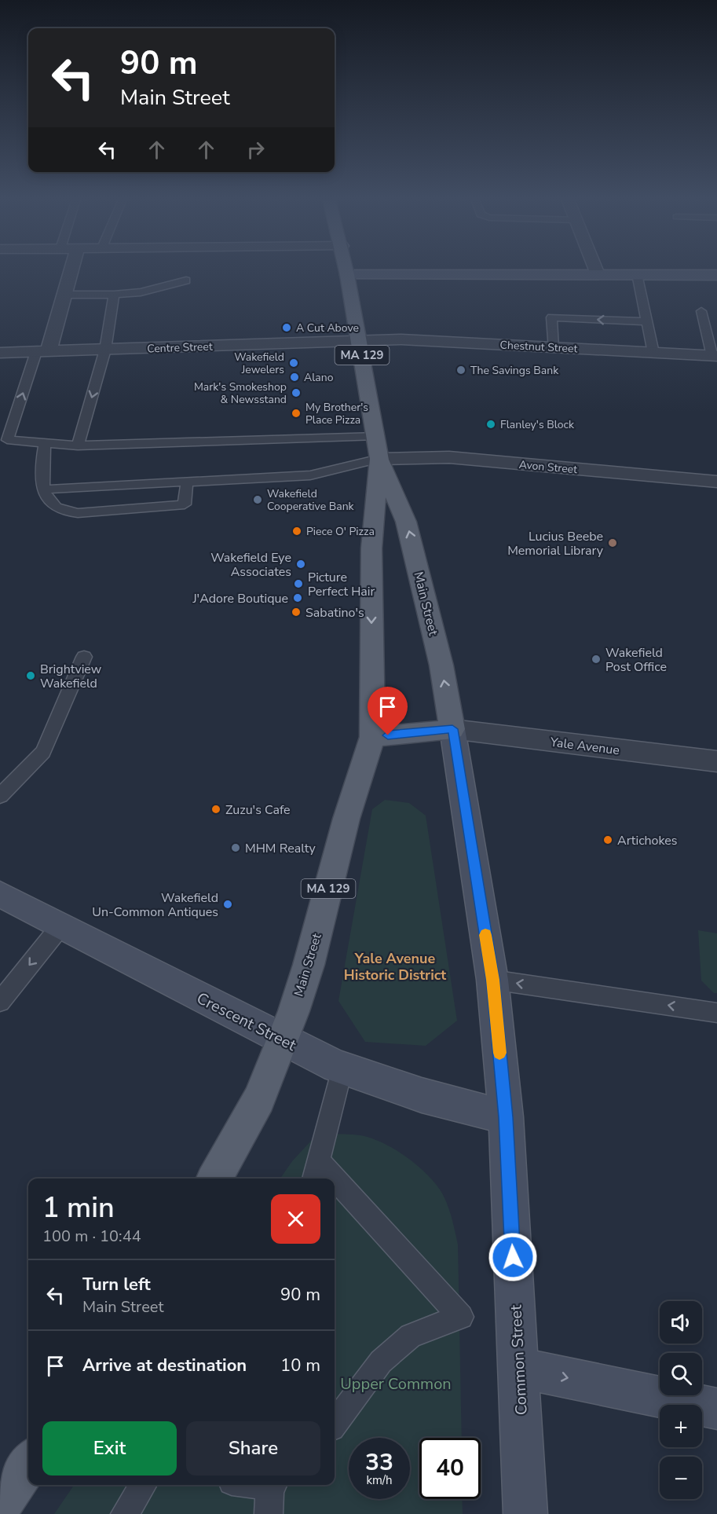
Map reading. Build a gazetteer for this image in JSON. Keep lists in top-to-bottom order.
{
  "streets": {
    "main road": ["MA 129", "Main Street"],
    "street": [
      "Chestnut Street",
      "Centre Street",
      "Avon Street",
      "Yale Avenue",
      "Crescent Street",
      "Common Street"
    ]
  },
  "crossings": [
    ["Chestnut Street", "Centre Street"],
    ["Chestnut Street", "Main Street"],
    ["Centre Street", "Main Street"],
    ["Avon Street", "Main Street"],
    ["Main Street", "Yale Avenue"],
    ["Main Street", "Crescent Street"],
    ["Main Street", "Common Street"],
    ["Yale Avenue", "Common Street"],
    ["Crescent Street", "Common Street"]
  ],
  "districts": ["Yale Avenue Historic District"],
  "parks": ["Upper Common"],
  "places": [
    "A Cut Above",
    "Wakefield Jewelers",
    "The Savings Bank",
    "Alano",
    "Mark's Smokeshop & Newsstand",
    "My Brother's Place Pizza",
    "Flanley's Block",
    "Wakefield Cooperative Bank",
    "Piece O' Pizza",
    "Lucius Beebe Memorial Library",
    "Wakefield Eye Associates",
    "Picture Perfect Hair",
    "J'Adore Boutique",
    "Sabatino's",
    "Wakefield Post Office",
    "Brightview Wakefield",
    "Zuzu's Cafe",
    "Artichokes",
    "MHM Realty",
    "Wakefield Un-Common Antiques"
  ],
  "page": {
    "turn": ["90 m", "Main Street"],
    "heading": ["1 min", "100 m · 10:44"],
    "list": [
      {
        "name": "Turn left",
        "note": "Main Street",
        "value": "90 m"
      },
      {
        "name": "Arrive at destination",
        "value": "10 m"
      }
    ],
    "map_buttons": ["+", "−"],
    "buttons": ["Exit", "Share"],
    "speed": "33 km/h",
    "limit": "40"
  }
}
